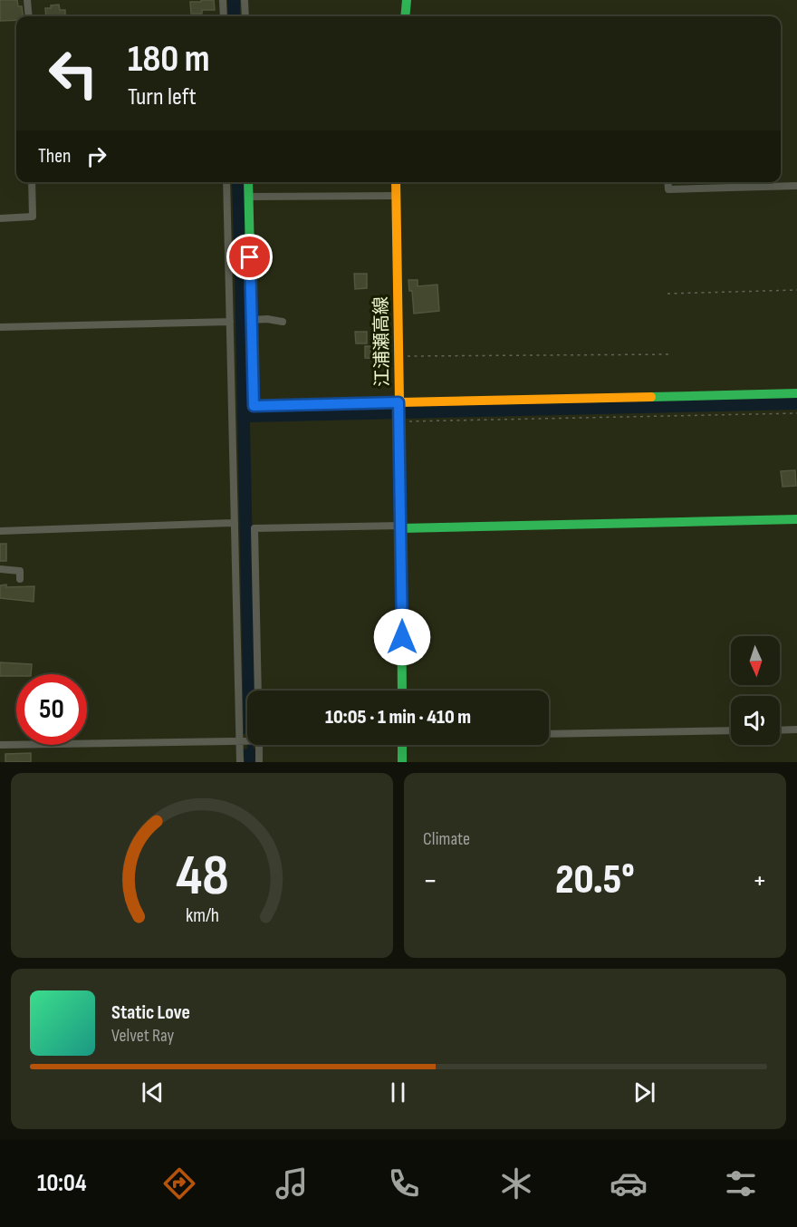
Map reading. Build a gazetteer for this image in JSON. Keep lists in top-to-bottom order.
{
  "streets": {
    "street": ["江浦瀬高線"]
  },
  "north": "bottom",
  "page": {
    "turn": ["180 m", "Turn left"],
    "then": "Then",
    "limit": "50",
    "trip": "10:05 · 1 min · 410 m",
    "tile": "Climate",
    "heat": ["−", "20.5°", "+"],
    "song": ["Static Love", "Velvet Ray"],
    "tabs": "10:04",
    "gauge": ["48", "km/h"]
  }
}
